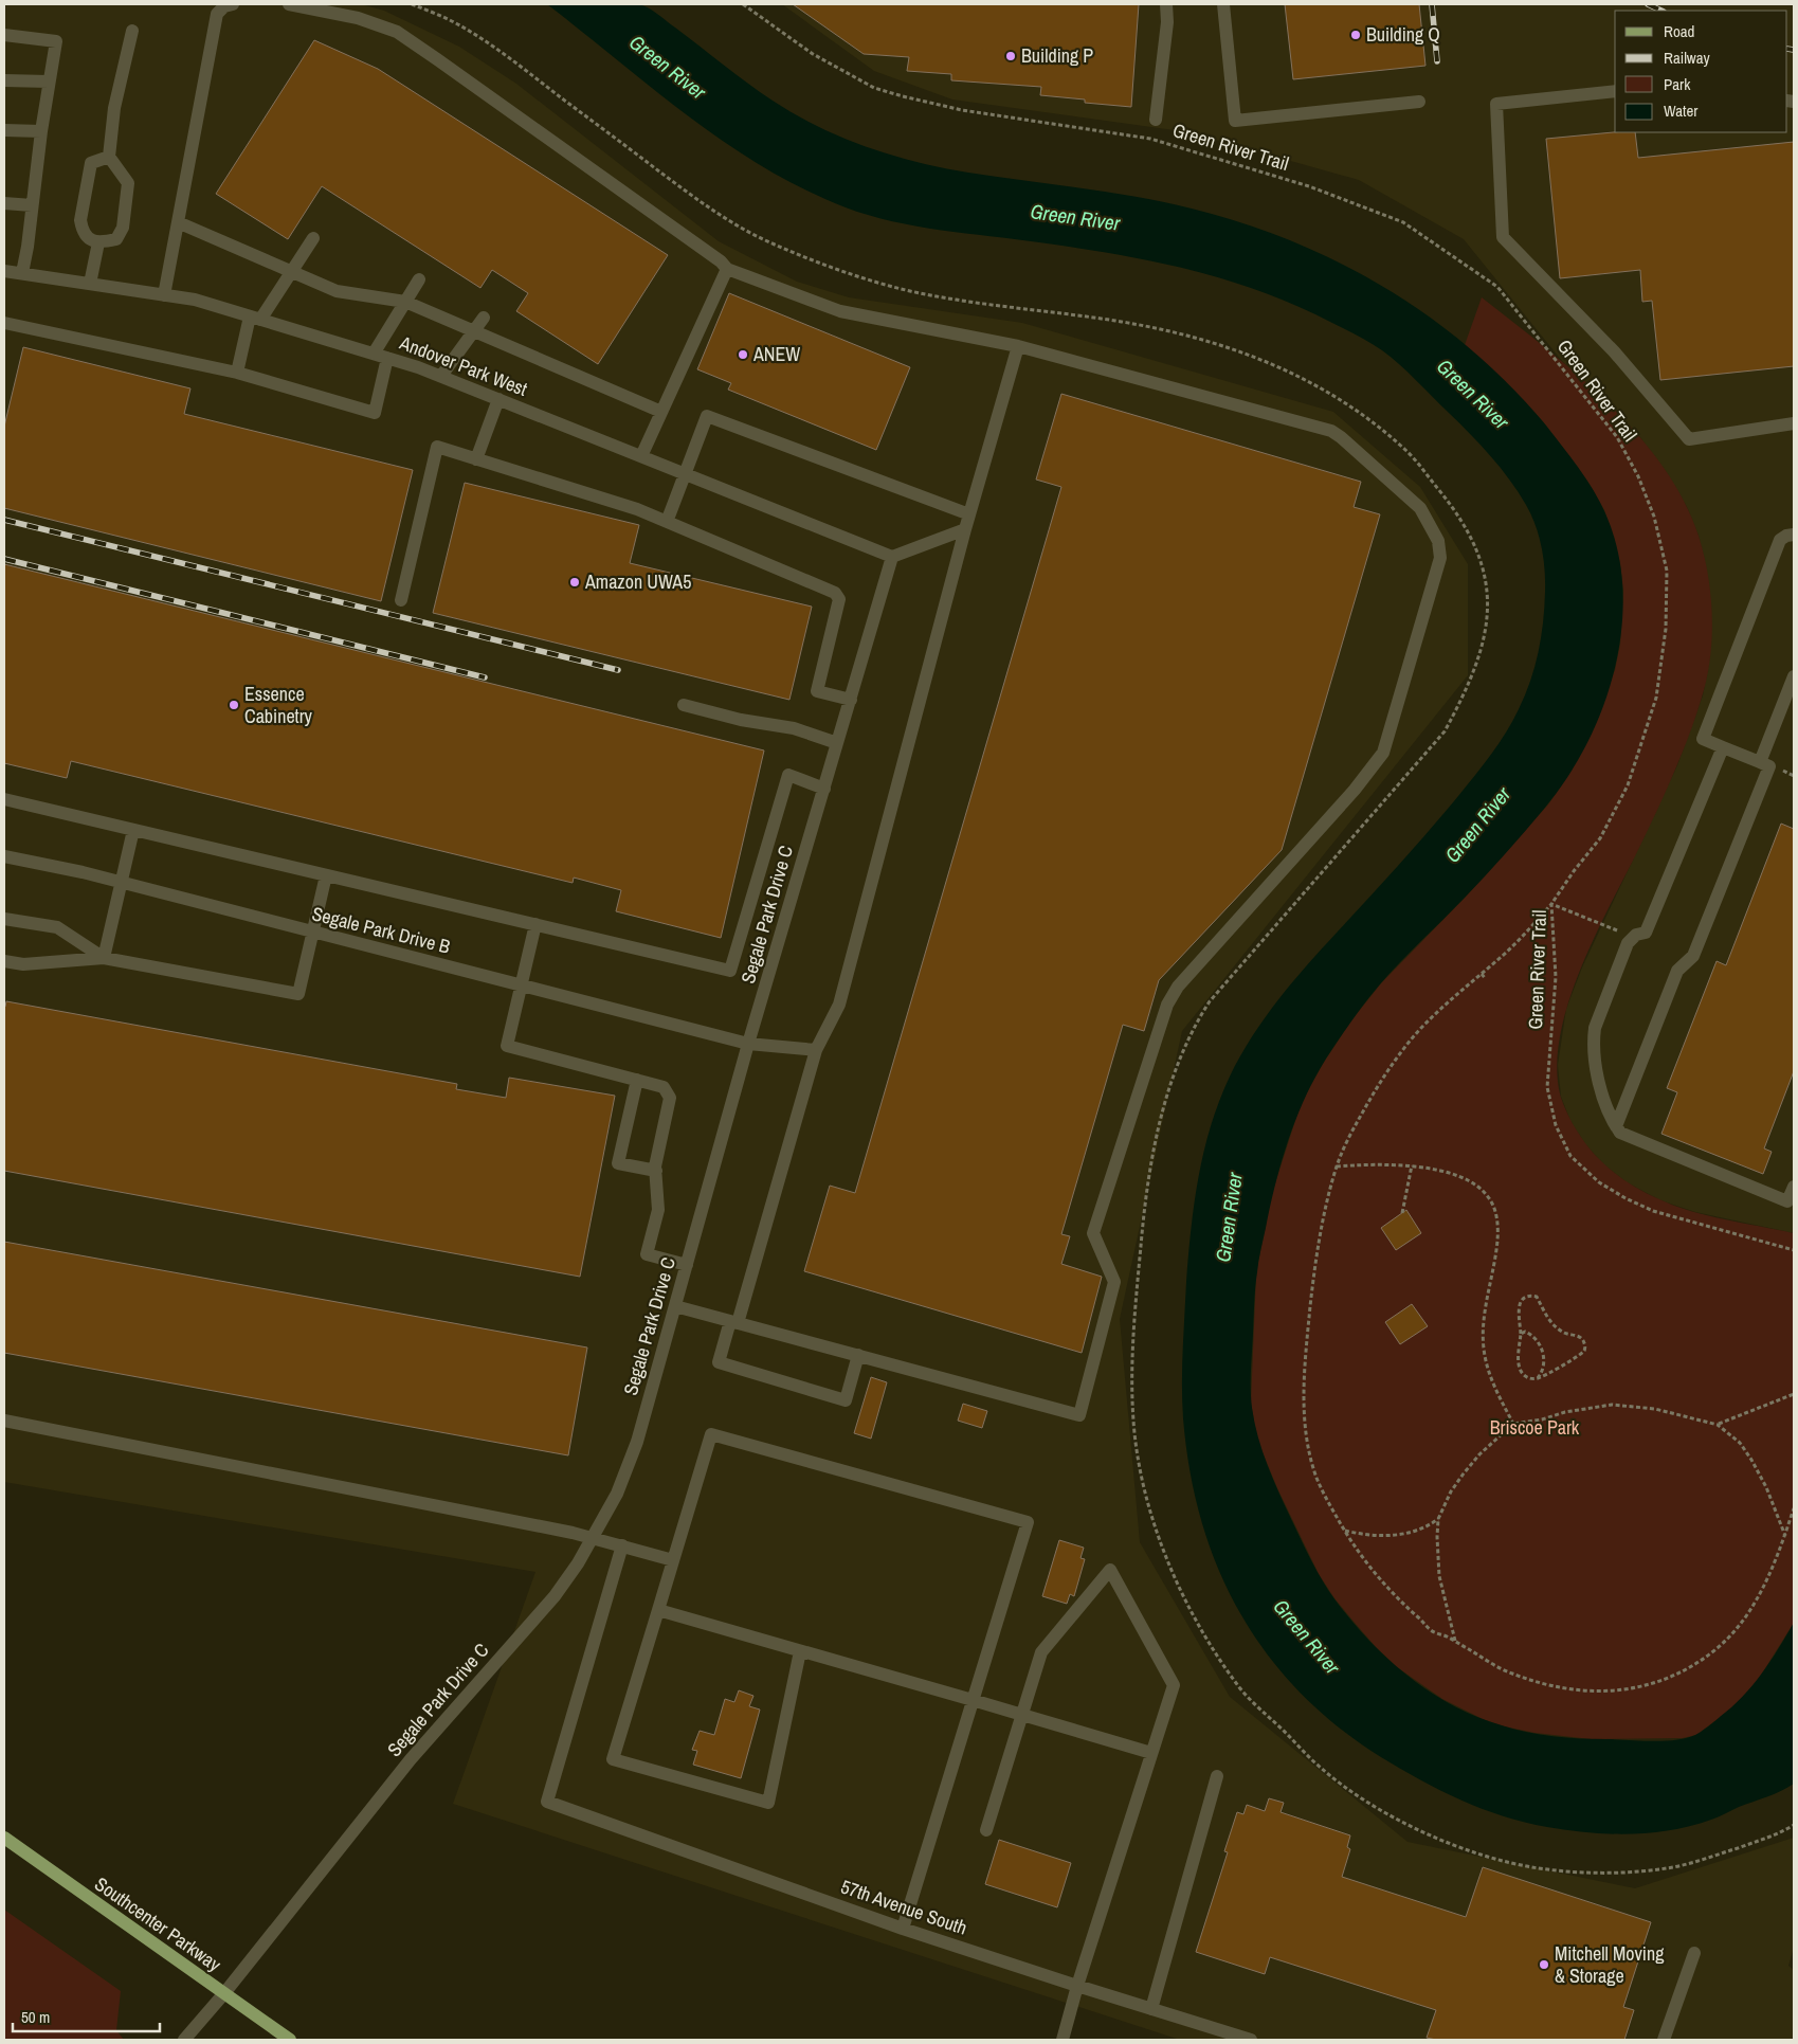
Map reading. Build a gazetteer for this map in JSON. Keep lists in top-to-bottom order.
{
  "streets": {
    "main road": ["Southcenter Parkway"],
    "street": [
      "Andover Park West",
      "Segale Park Drive C",
      "Segale Park Drive B",
      "57th Avenue South"
    ],
    "path": ["Green River Trail"]
  },
  "crossings": [
    ["Andover Park West", "Segale Park Drive C"],
    ["Segale Park Drive C", "Segale Park Drive B"],
    ["Segale Park Drive C", "Southcenter Parkway"]
  ],
  "water": ["Green River"],
  "parks": ["Briscoe Park"],
  "places": [
    "Building Q",
    "Building P",
    "ANEW",
    "Amazon UWA5",
    "Essence Cabinetry",
    "Mitchell Moving & Storage"
  ],
  "legend": [
    "Road",
    "Railway",
    "Park",
    "Water"
  ],
  "scale_bar": "50 m"
}
